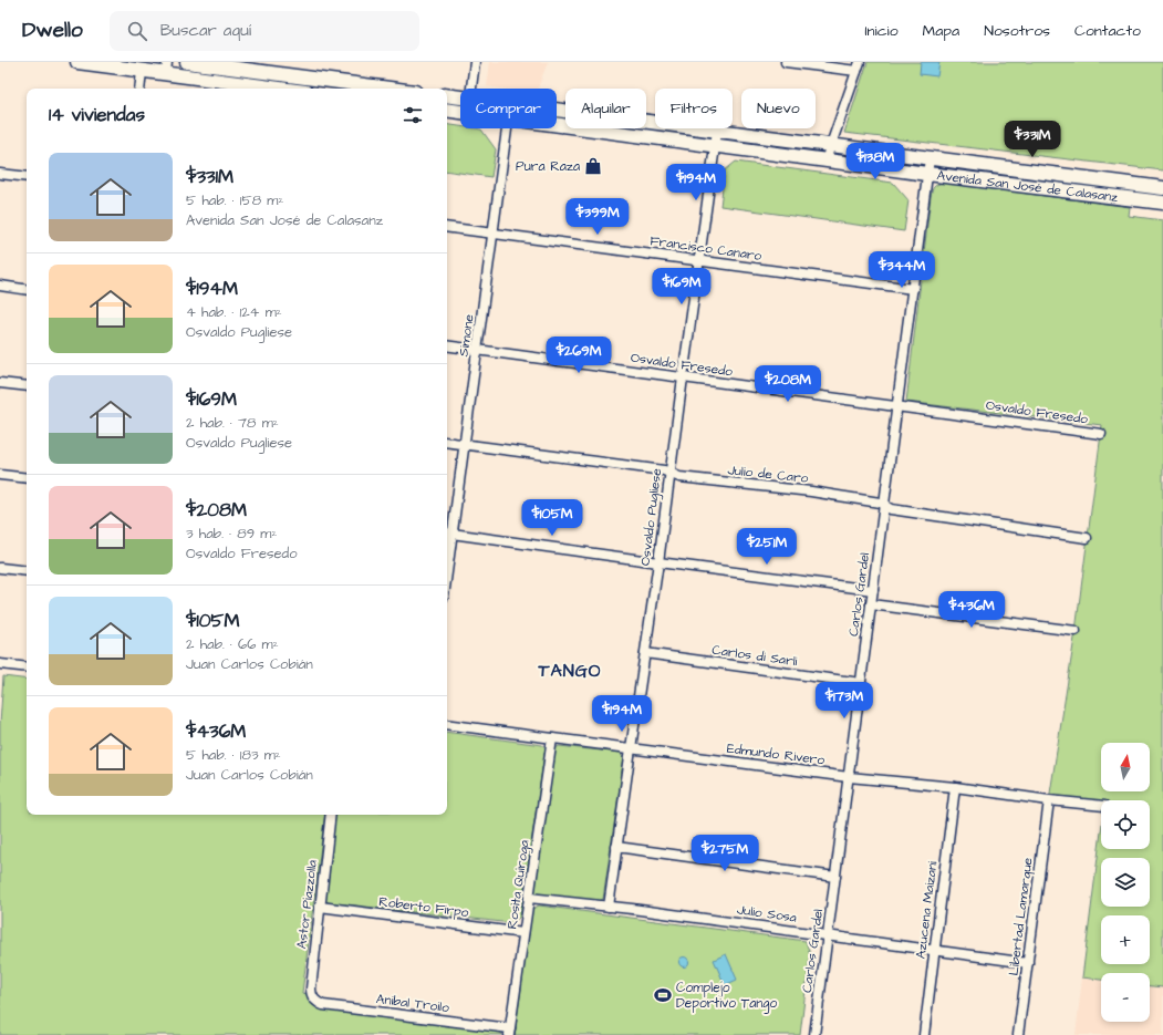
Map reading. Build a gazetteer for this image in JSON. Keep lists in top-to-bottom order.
{
  "streets": {
    "main road": ["Avenida San José de Calasanz"],
    "street": [
      "Francisco Canaro",
      "Simone",
      "Osvaldo Fresedo",
      "Julio de Caro",
      "Osvaldo Pugliese",
      "Carlos Gardel",
      "Carlos di Sarli",
      "Edmundo Rivero",
      "Rosita Quiroga",
      "Astor Piazzolla",
      "Roberto Firpo",
      "Azucena Maizani",
      "Julio Sosa",
      "Libertad Lamarque",
      "Anibal Troilo"
    ]
  },
  "crossings": [
    ["Avenida San José de Calasanz", "Osvaldo Pugliese"],
    ["Avenida San José de Calasanz", "Carlos Gardel"],
    ["Francisco Canaro", "Simone"],
    ["Francisco Canaro", "Osvaldo Pugliese"],
    ["Francisco Canaro", "Carlos Gardel"],
    ["Simone", "Osvaldo Fresedo"],
    ["Simone", "Julio de Caro"],
    ["Osvaldo Fresedo", "Osvaldo Pugliese"],
    ["Osvaldo Fresedo", "Carlos Gardel"],
    ["Julio de Caro", "Osvaldo Pugliese"],
    ["Julio de Caro", "Carlos Gardel"],
    ["Osvaldo Pugliese", "Carlos di Sarli"],
    ["Osvaldo Pugliese", "Edmundo Rivero"],
    ["Osvaldo Pugliese", "Julio Sosa"],
    ["Carlos Gardel", "Carlos di Sarli"],
    ["Carlos Gardel", "Edmundo Rivero"],
    ["Carlos Gardel", "Julio Sosa"],
    ["Edmundo Rivero", "Rosita Quiroga"],
    ["Edmundo Rivero", "Azucena Maizani"],
    ["Edmundo Rivero", "Libertad Lamarque"],
    ["Rosita Quiroga", "Roberto Firpo"],
    ["Rosita Quiroga", "Julio Sosa"],
    ["Rosita Quiroga", "Anibal Troilo"],
    ["Astor Piazzolla", "Roberto Firpo"],
    ["Astor Piazzolla", "Anibal Troilo"],
    ["Azucena Maizani", "Julio Sosa"],
    ["Julio Sosa", "Libertad Lamarque"]
  ],
  "districts": ["TANGO"],
  "places": {
    "shop": ["Pura Raza"],
    "sports": ["Complejo Deportivo Tango"]
  },
  "north": "top",
  "page": {
    "header": "Dwello",
    "search": "Buscar aquí",
    "nav": [
      "Inicio",
      "Mapa",
      "Nosotros",
      "Contacto"
    ],
    "chip": [
      "Comprar",
      "Alquilar",
      "Filtros",
      "Nuevo"
    ],
    "heading": "14 viviendas",
    "price": [
      "$331M",
      "$138M",
      "$194M",
      "$399M",
      "$344M",
      "$169M",
      "$269M",
      "$208M",
      "$105M",
      "$251M",
      "$436M",
      "$173M",
      "$194M",
      "$275M"
    ],
    "list": [
      {
        "name": "$331M",
        "note": "5 hab. · 158 m² · Avenida San José de Calasanz"
      },
      {
        "name": "$194M",
        "note": "4 hab. · 124 m² · Osvaldo Pugliese"
      },
      {
        "name": "$169M",
        "note": "2 hab. · 78 m² · Osvaldo Pugliese"
      },
      {
        "name": "$208M",
        "note": "3 hab. · 89 m² · Osvaldo Fresedo"
      },
      {
        "name": "$105M",
        "note": "2 hab. · 66 m² · Juan Carlos Cobián"
      },
      {
        "name": "$436M",
        "note": "5 hab. · 183 m² · Juan Carlos Cobián"
      }
    ],
    "map_buttons": ["+", "−"]
  }
}
